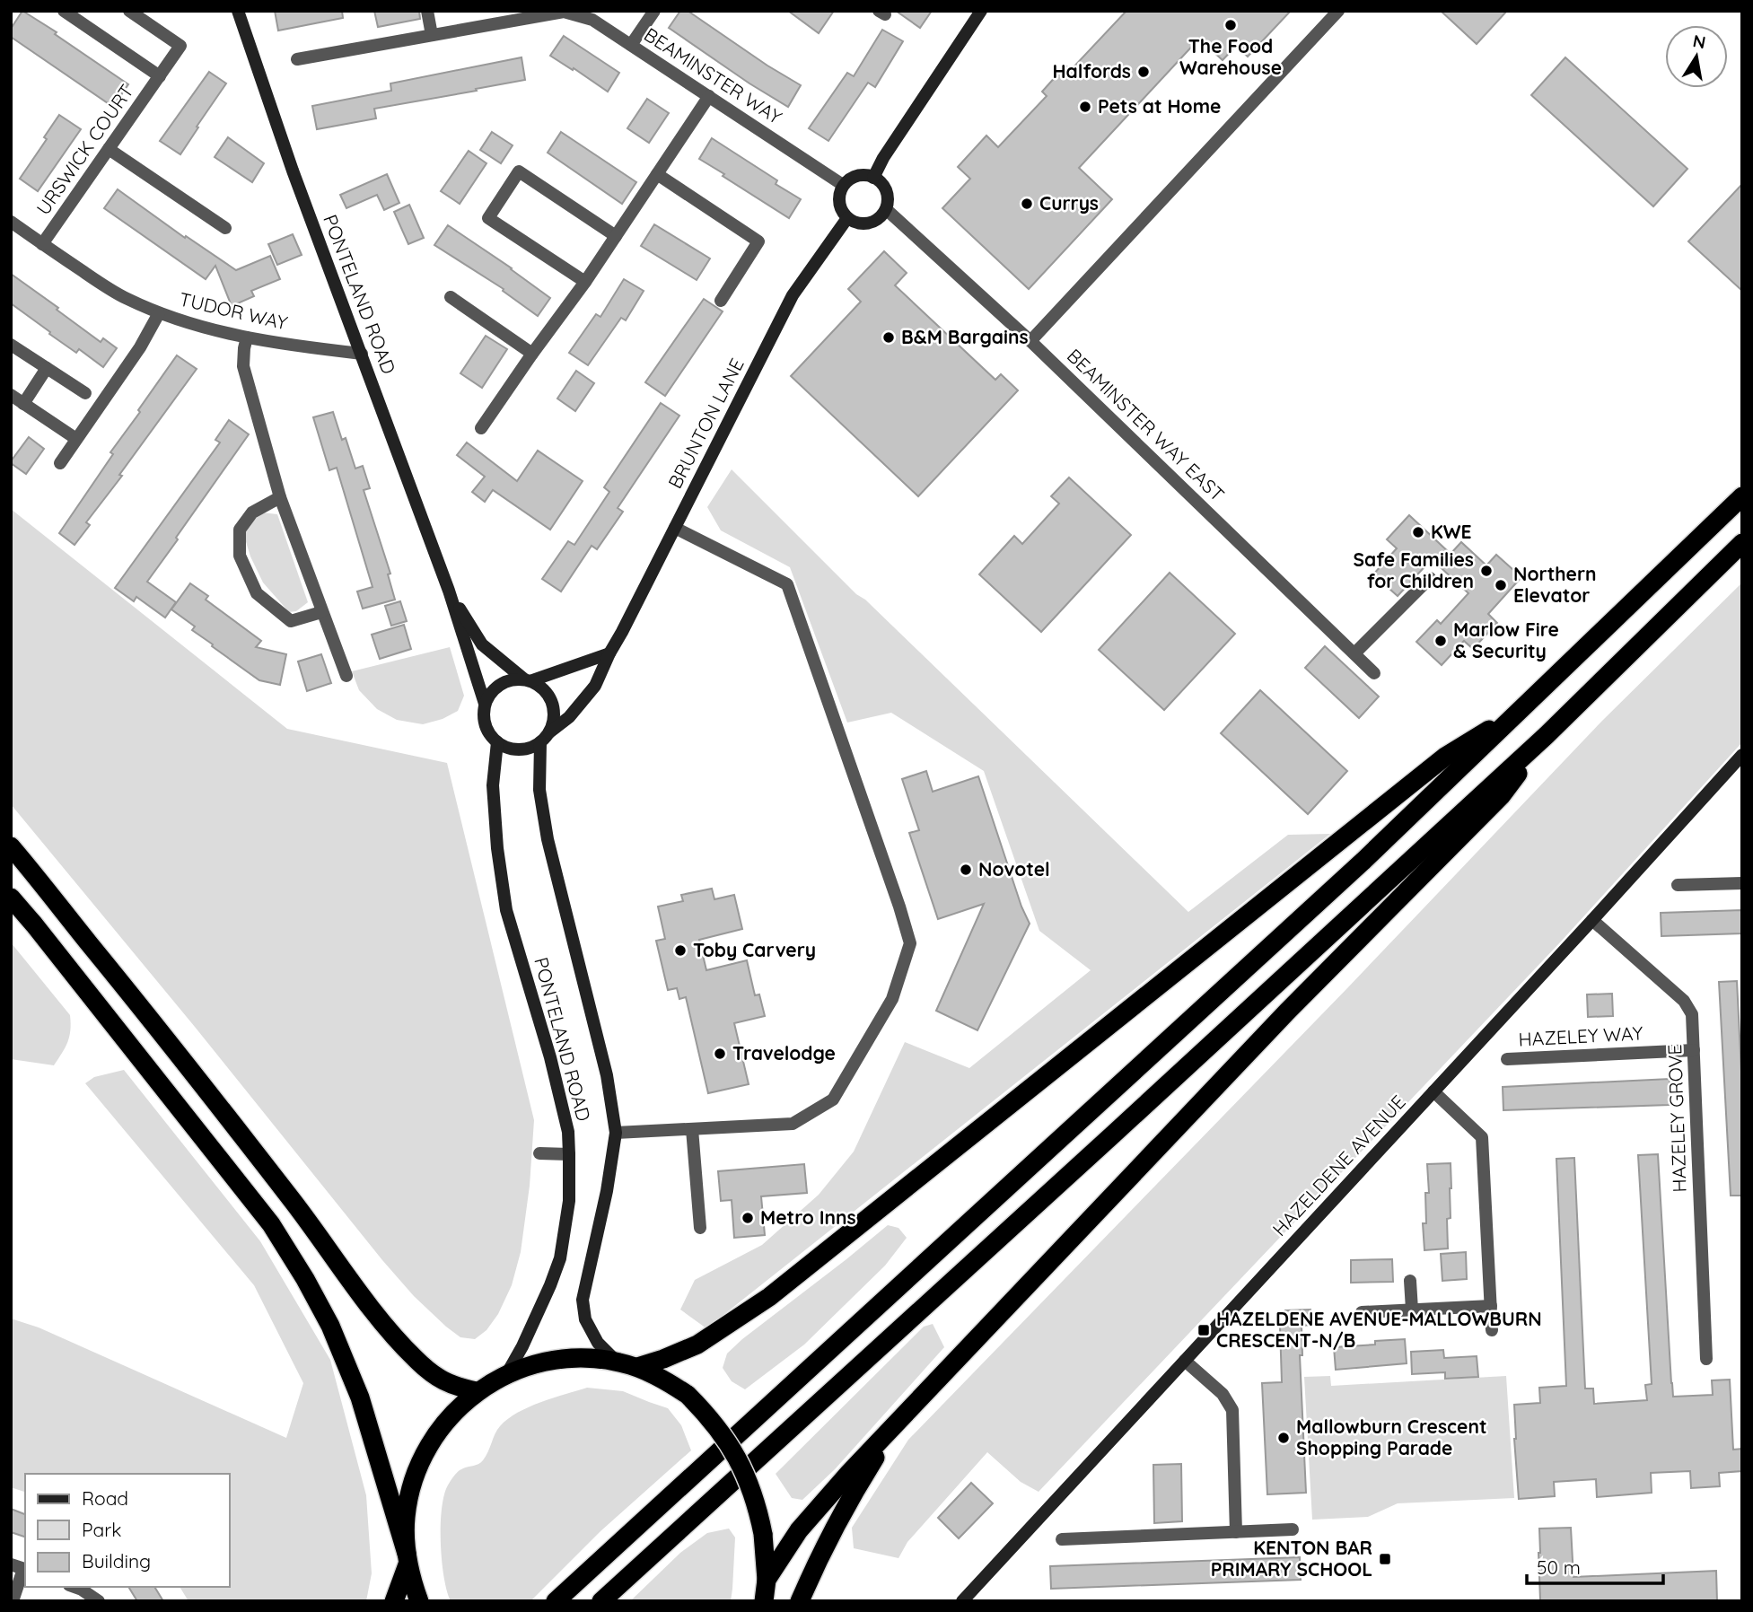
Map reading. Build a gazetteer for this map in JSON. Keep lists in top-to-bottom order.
{
  "streets": {
    "main road": ["PONTELAND ROAD", "BRUNTON LANE", "HAZELDENE AVENUE"],
    "street": [
      "BEAMINSTER WAY",
      "URSWICK COURT",
      "TUDOR WAY",
      "BEAMINSTER WAY EAST",
      "HAZELEY WAY",
      "HAZELEY GROVE"
    ]
  },
  "crossings": [
    ["BEAMINSTER WAY", "BRUNTON LANE"],
    ["BEAMINSTER WAY", "BEAMINSTER WAY EAST"],
    ["URSWICK COURT", "TUDOR WAY"],
    ["PONTELAND ROAD", "TUDOR WAY"],
    ["PONTELAND ROAD", "BRUNTON LANE"],
    ["BRUNTON LANE", "BEAMINSTER WAY EAST"],
    ["HAZELEY WAY", "HAZELEY GROVE"],
    ["HAZELEY GROVE", "HAZELDENE AVENUE"]
  ],
  "places": {
    "other": [
      "The Food Warehouse",
      "Halfords",
      "Pets at Home",
      "Currys",
      "B&M Bargains",
      "KWE",
      "Safe Families for Children",
      "Northern Elevator",
      "Marlow Fire & Security",
      "Novotel",
      "Toby Carvery",
      "Travelodge",
      "Metro Inns",
      "Mallowburn Crescent Shopping Parade"
    ],
    "transit": ["HAZELDENE AVENUE-MALLOWBURN CRESCENT-N/B", "KENTON BAR PRIMARY SCHOOL"]
  },
  "legend": ["Road", "Park", "Building"],
  "scale_bar": "50 m",
  "north": "top"
}
